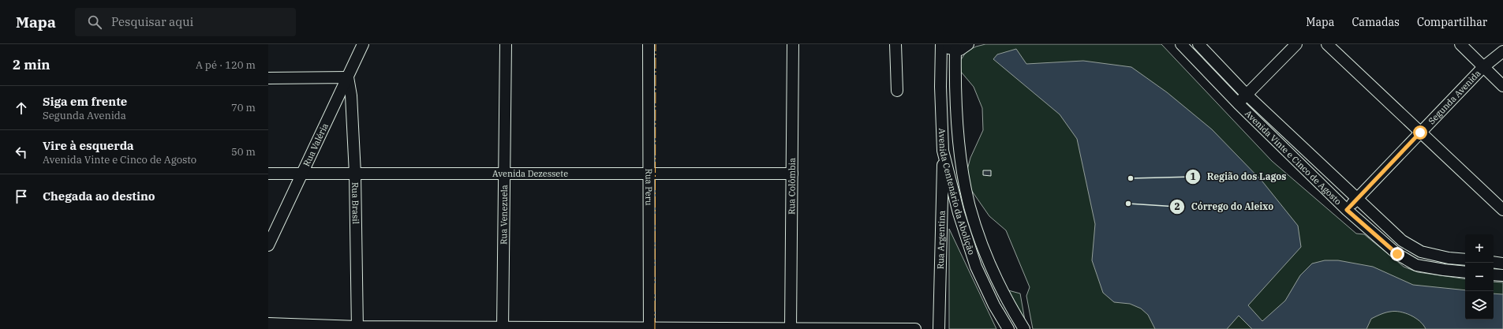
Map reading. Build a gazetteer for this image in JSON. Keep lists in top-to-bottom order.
{
  "streets": {
    "street": [
      "Segunda Avenida",
      "Rua Valéria",
      "Avenida Vinte e Cinco de Agosto",
      "Avenida Dezessete",
      "Rua Peru",
      "Rua Colômbia",
      "Avenida Centenário da Abolição",
      "Rua Brasil",
      "Rua Venezuela",
      "Rua Argentina"
    ]
  },
  "crossings": [
    ["Segunda Avenida", "Avenida Vinte e Cinco de Agosto"],
    ["Rua Valéria", "Avenida Dezessete"],
    ["Rua Valéria", "Rua Brasil"],
    ["Avenida Dezessete", "Rua Peru"],
    ["Avenida Dezessete", "Rua Colômbia"],
    ["Avenida Dezessete", "Rua Brasil"],
    ["Avenida Dezessete", "Rua Venezuela"],
    ["Avenida Centenário da Abolição", "Rua Argentina"]
  ],
  "places": ["Região dos Lagos", "Córrego do Aleixo"],
  "page": {
    "header": "Mapa",
    "search": "Pesquisar aqui",
    "nav": ["Mapa", "Camadas", "Compartilhar"],
    "heading": ["2 min", "A pé · 120 m"],
    "list": [
      ["Siga em frente", "Segunda Avenida", "70 m"],
      ["Vire à esquerda", "Avenida Vinte e Cinco de Agosto", "50 m"],
      "Chegada ao destino"
    ],
    "map_buttons": ["+", "−"]
  }
}
